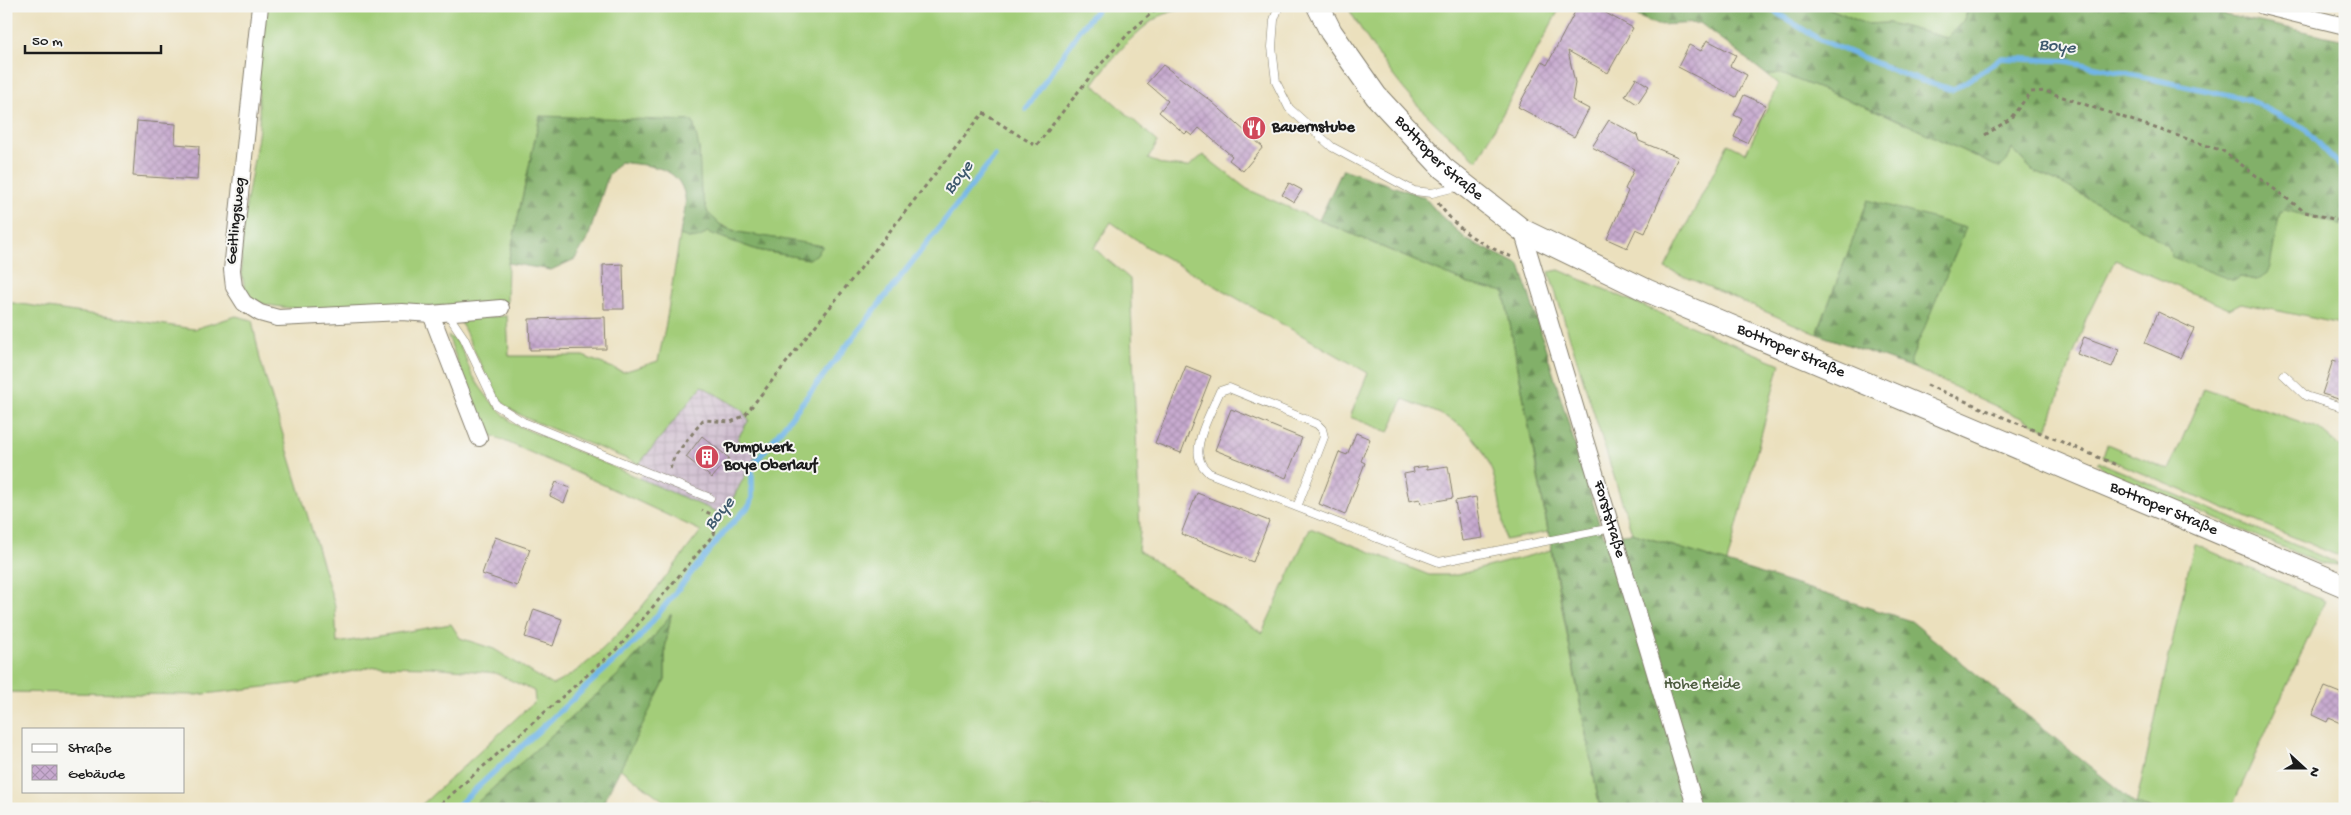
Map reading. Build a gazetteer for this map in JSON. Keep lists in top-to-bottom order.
{
  "streets": {
    "main road": ["Bottroper Straße"],
    "street": ["Geitlingsweg", "Forststraße"]
  },
  "crossings": [
    ["Bottroper Straße", "Forststraße"]
  ],
  "water": ["Boye"],
  "parks": ["Hohe Heide"],
  "places": {
    "restaurant": ["Bauernstube"],
    "building": ["Pumpwerk Boye Oberlauf"]
  },
  "legend": ["Straße", "Gebäude"],
  "scale_bar": "50 m",
  "north": "right"
}
